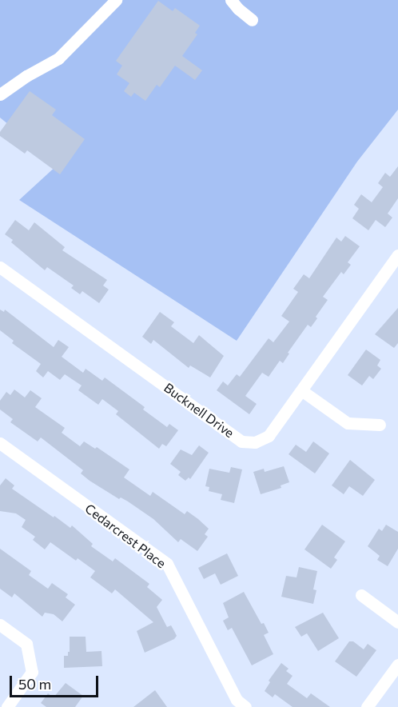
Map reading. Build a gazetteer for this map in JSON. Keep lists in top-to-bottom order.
{
  "streets": {
    "street": ["Bucknell Drive", "Cedarcrest Place"]
  },
  "scale_bar": "50 m"
}
